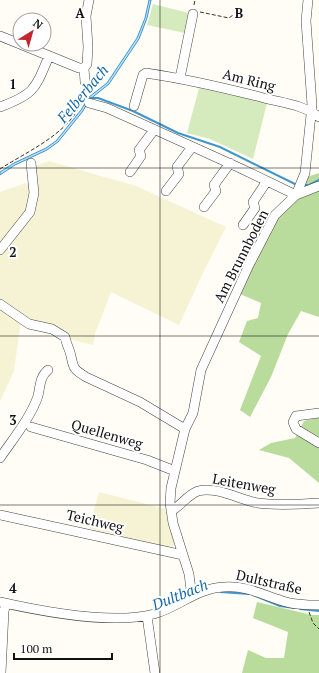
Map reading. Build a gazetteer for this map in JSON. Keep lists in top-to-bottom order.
{
  "streets": {
    "street": [
      "Am Ring",
      "Am Brunnboden",
      "Quellenweg",
      "Leitenweg",
      "Teichweg",
      "Dultstraße"
    ]
  },
  "crossings": [
    ["Am Brunnboden", "Quellenweg"],
    ["Am Brunnboden", "Leitenweg"],
    ["Am Brunnboden", "Teichweg"],
    ["Am Brunnboden", "Dultstraße"]
  ],
  "water": ["Felberbach", "Dultbach"],
  "scale_bar": "100 m",
  "north": "top right",
  "grid": {
    "columns": ["A", "B"],
    "rows": [
      "1",
      "2",
      "3",
      "4"
    ]
  }
}
